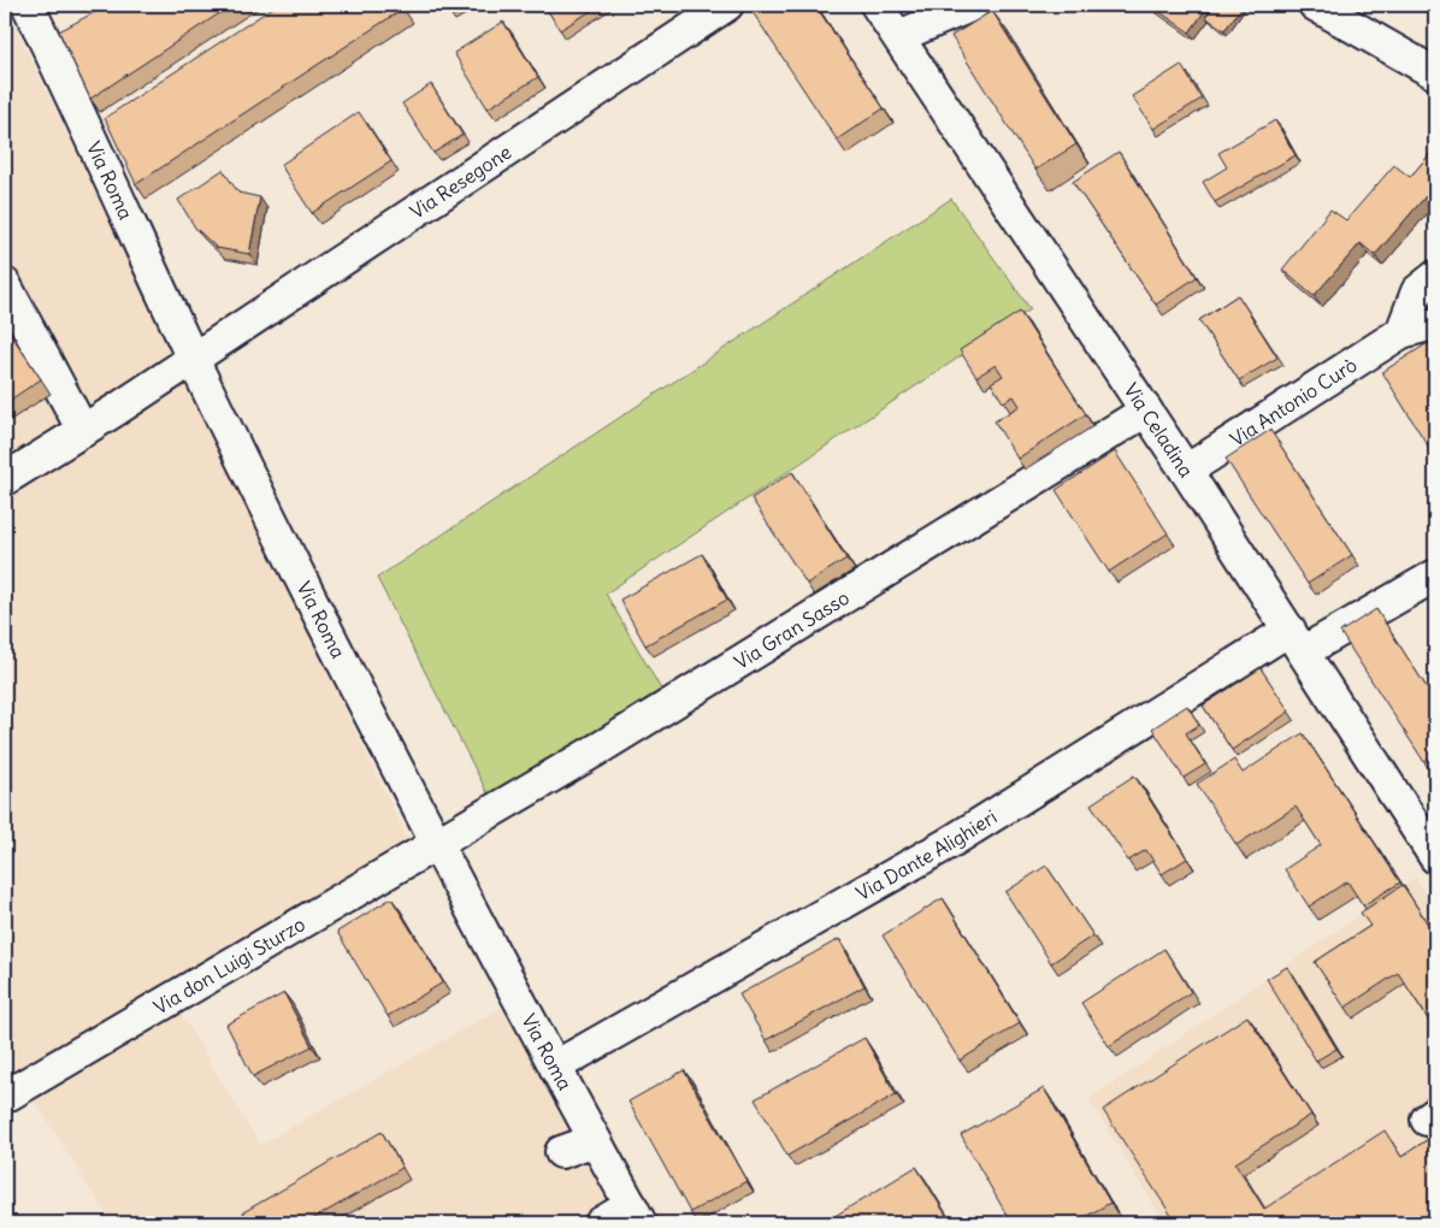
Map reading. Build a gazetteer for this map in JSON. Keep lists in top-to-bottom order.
{
  "streets": {
    "street": [
      "Via Roma",
      "Via Resegone",
      "Via Antonio Curò",
      "Via Celadina",
      "Via Gran Sasso",
      "Via Dante Alighieri",
      "Via don Luigi Sturzo"
    ]
  },
  "crossings": [
    ["Via Roma", "Via Resegone"],
    ["Via Roma", "Via Gran Sasso"],
    ["Via Roma", "Via Dante Alighieri"],
    ["Via Roma", "Via don Luigi Sturzo"],
    ["Via Antonio Curò", "Via Celadina"],
    ["Via Celadina", "Via Gran Sasso"],
    ["Via Celadina", "Via Dante Alighieri"],
    ["Via Gran Sasso", "Via don Luigi Sturzo"]
  ]
}
